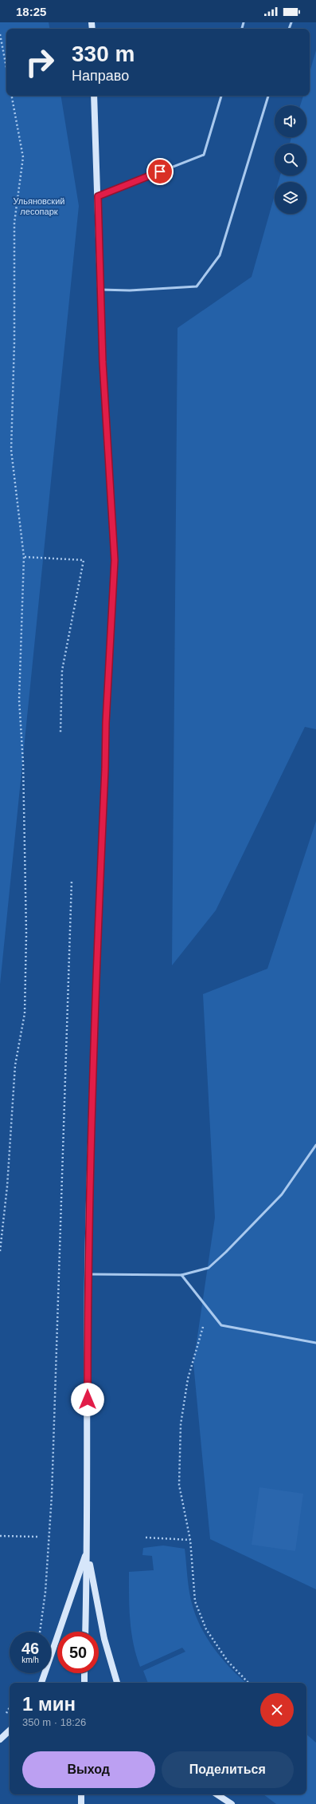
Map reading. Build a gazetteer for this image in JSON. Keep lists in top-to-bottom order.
{
  "parks": ["Ульяновский лесопарк"],
  "page": {
    "status": "18:25",
    "turn": ["330 m", "Направо"],
    "speed": "46 km/h",
    "limit": "50",
    "heading": ["1 мин", "350 m · 18:26"],
    "buttons": ["Выход", "Поделиться"]
  }
}
